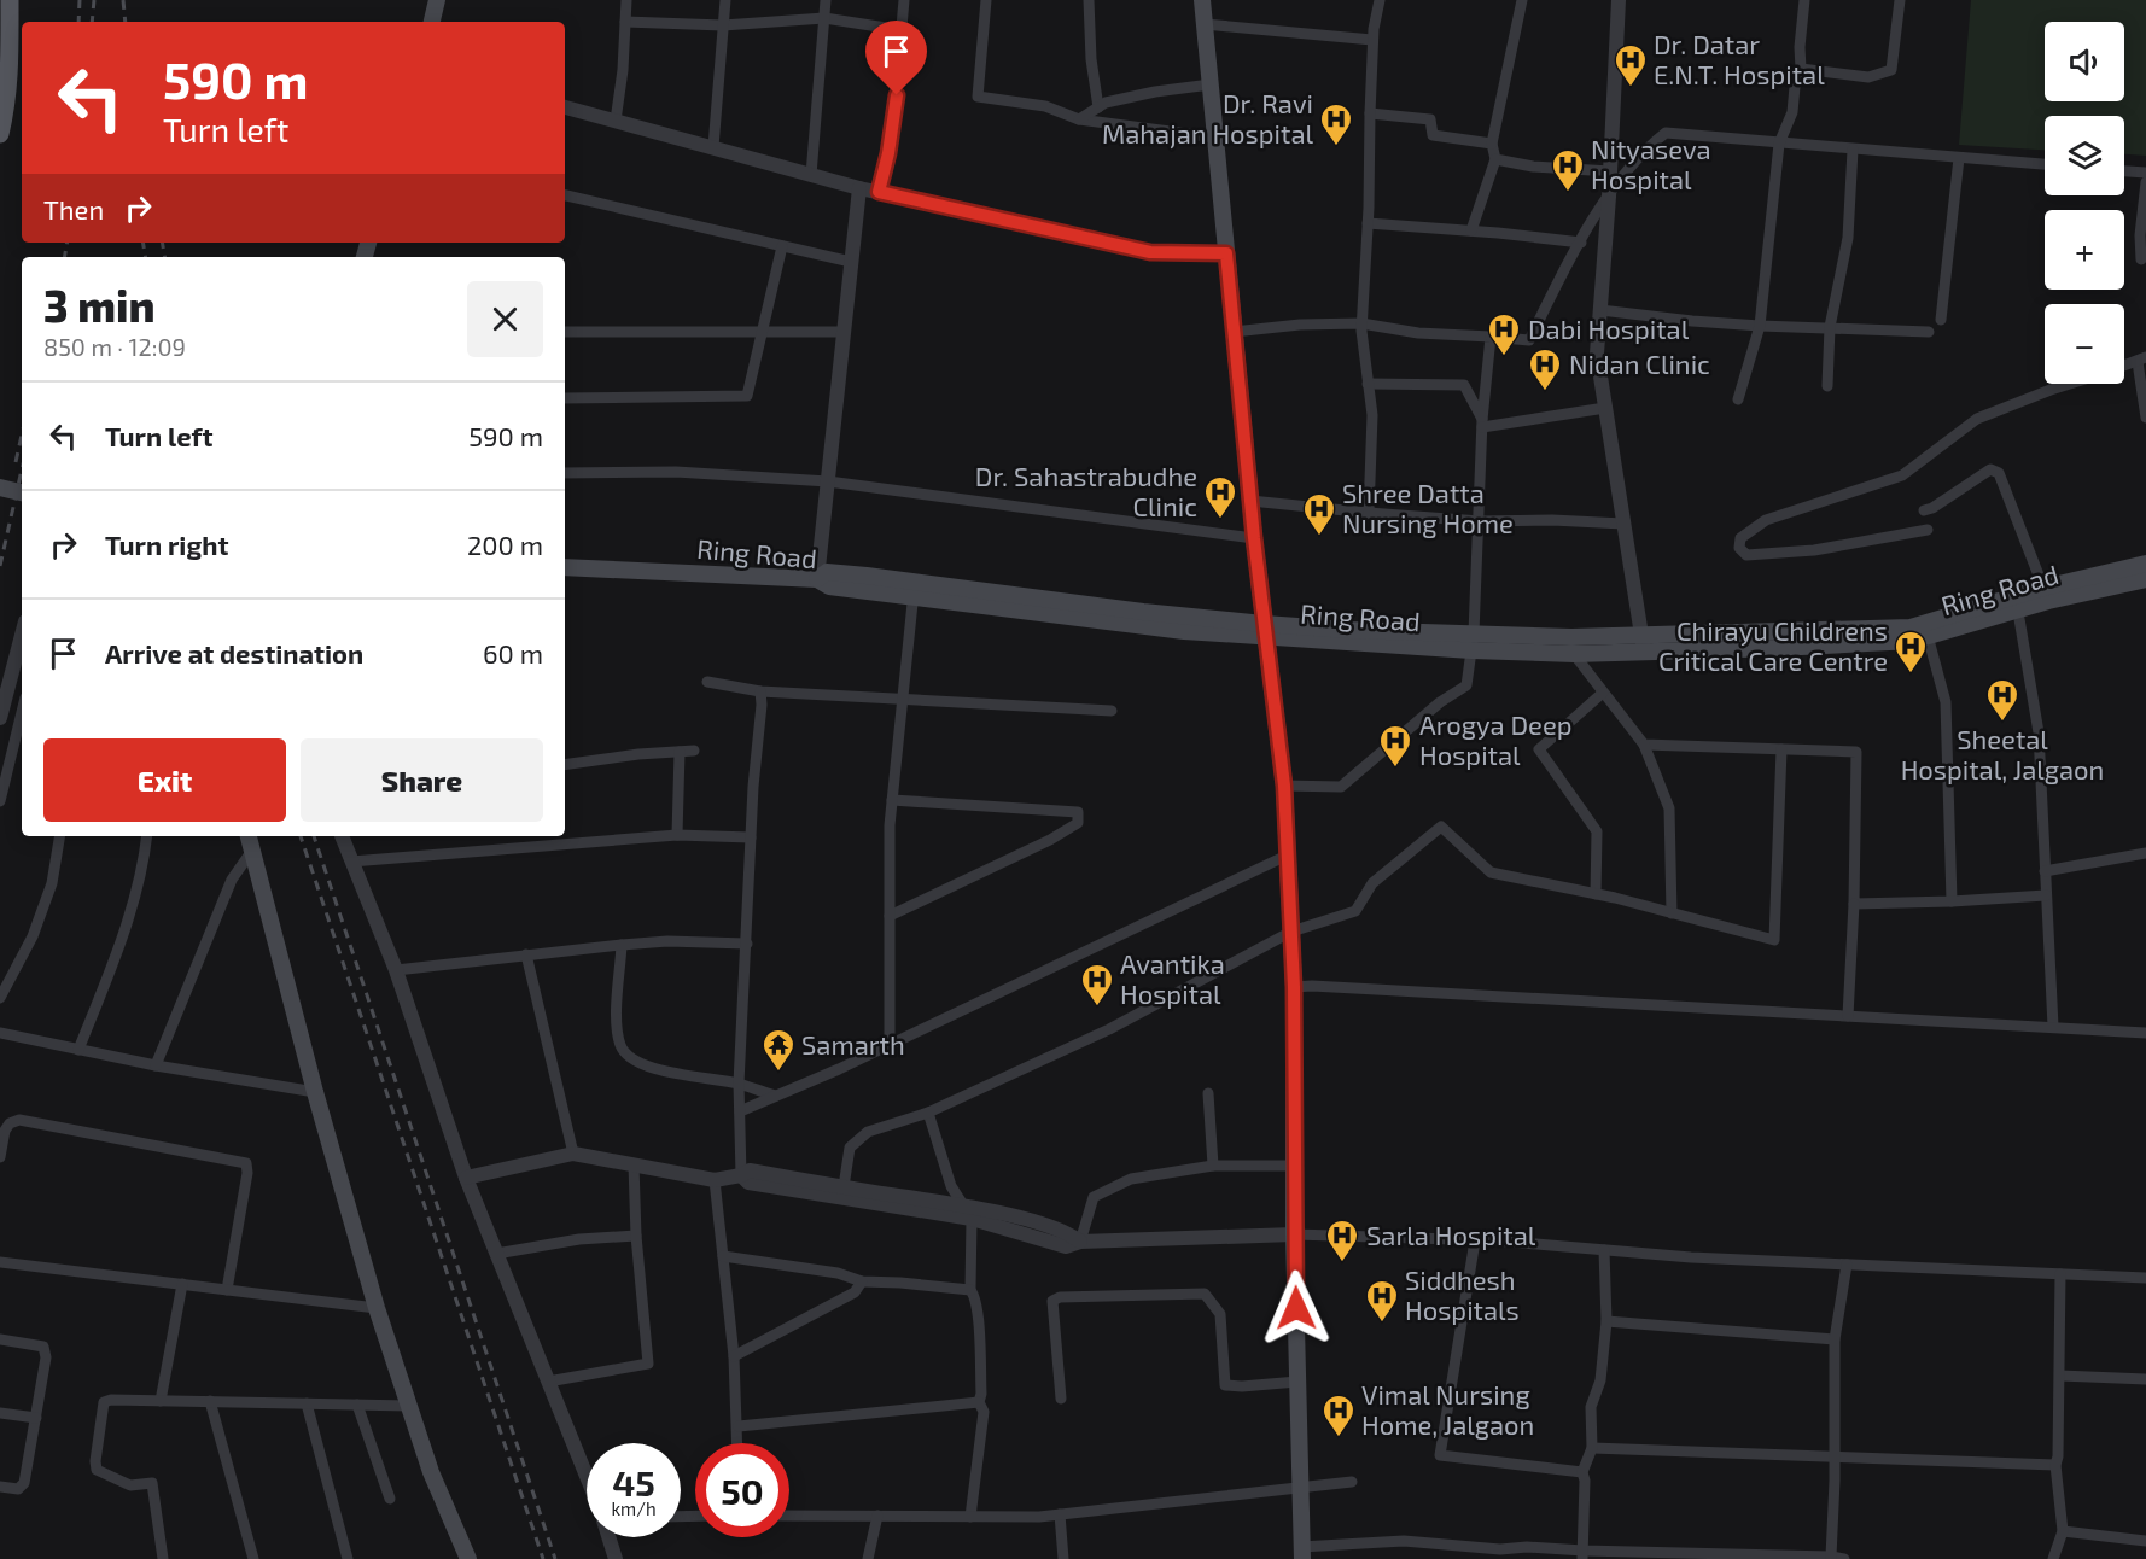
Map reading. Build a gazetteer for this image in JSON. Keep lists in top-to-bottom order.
{
  "streets": {
    "main road": ["Ring Road"]
  },
  "places": {
    "hospital": [
      "Dr. Datar E.N.T. Hospital",
      "Dr. Ravi Mahajan Hospital",
      "Nityaseva Hospital",
      "Dabi Hospital",
      "Nidan Clinic",
      "Dr. Sahastrabudhe Clinic",
      "Shree Datta Nursing Home",
      "Chirayu Childrens Critical Care Centre",
      "Sheetal Hospital, Jalgaon",
      "Arogya Deep Hospital",
      "Avantika Hospital",
      "Sarla Hospital",
      "Siddhesh Hospitals",
      "Vimal Nursing Home, Jalgaon"
    ],
    "temple": ["Samarth"]
  },
  "page": {
    "map_buttons": ["+", "−"],
    "turn": ["590 m", "Turn left"],
    "then": "Then",
    "heading": ["3 min", "850 m · 12:09"],
    "list": [
      {
        "name": "Turn left",
        "value": "590 m"
      },
      {
        "name": "Turn right",
        "value": "200 m"
      },
      {
        "name": "Arrive at destination",
        "value": "60 m"
      }
    ],
    "buttons": ["Exit", "Share"],
    "speed": "45 km/h",
    "limit": "50"
  }
}
